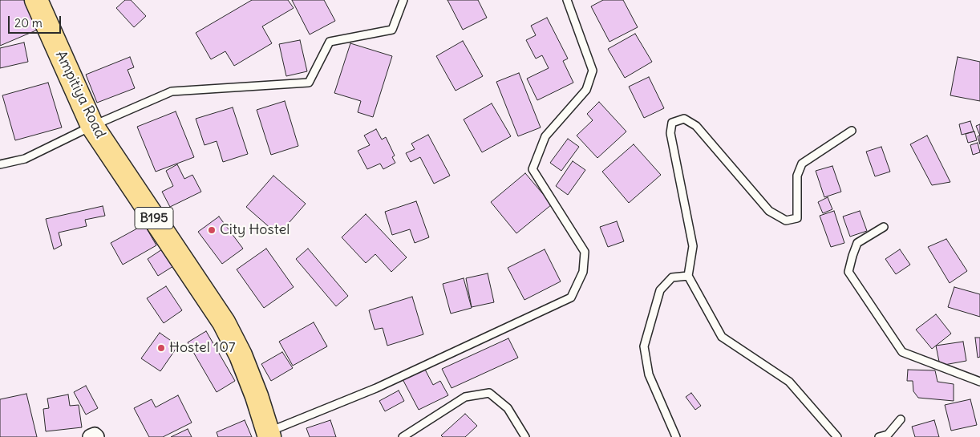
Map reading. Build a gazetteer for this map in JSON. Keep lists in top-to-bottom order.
{
  "streets": {
    "main road": ["Ampitiya Road", "B195"]
  },
  "places": ["City Hostel", "Hostel 107"],
  "scale_bar": "20 m"
}
